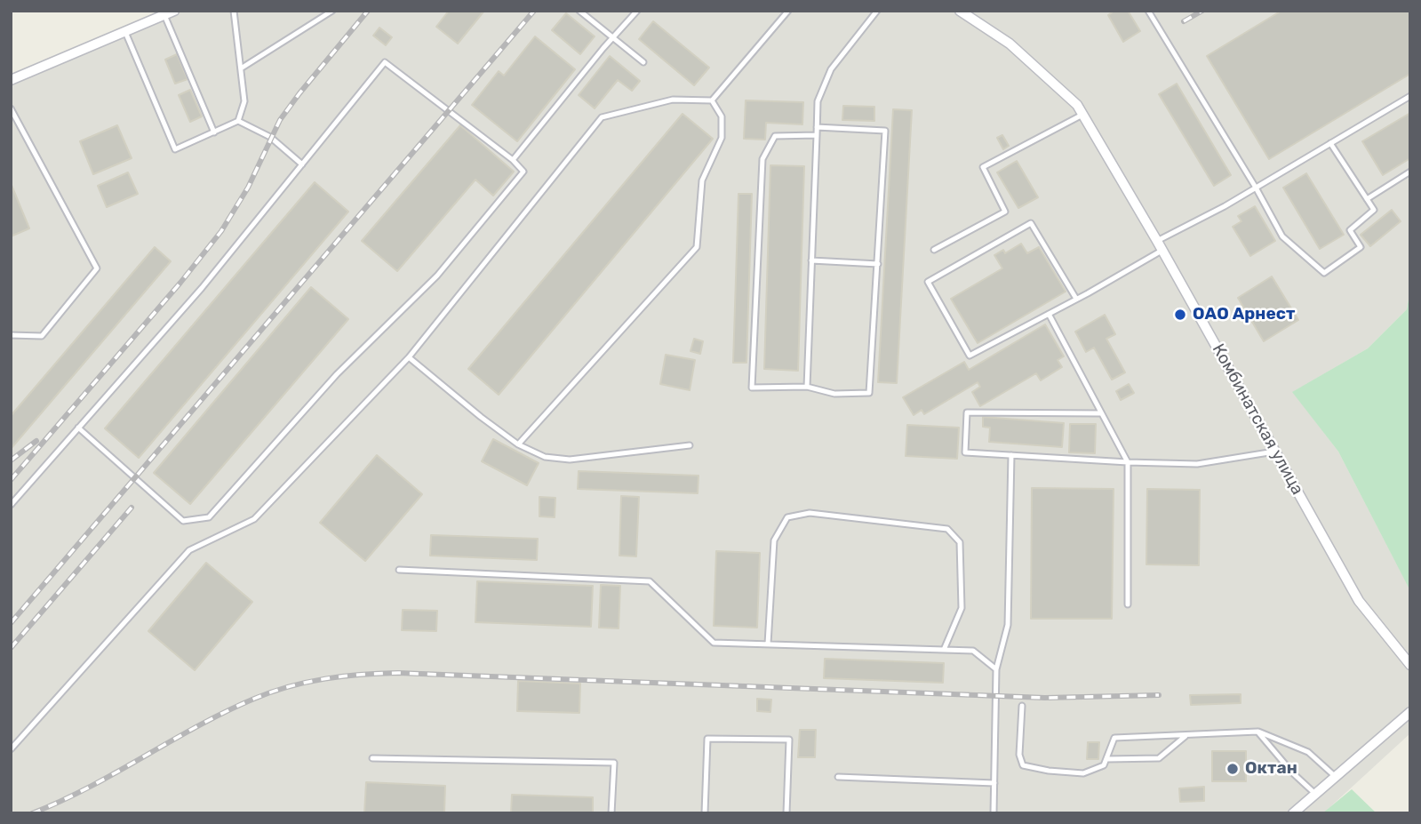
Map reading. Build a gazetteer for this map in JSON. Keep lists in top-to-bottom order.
{
  "streets": {
    "street": ["Комбинатская улица"]
  },
  "places": ["ОАО Арнест", "Октан"]
}
